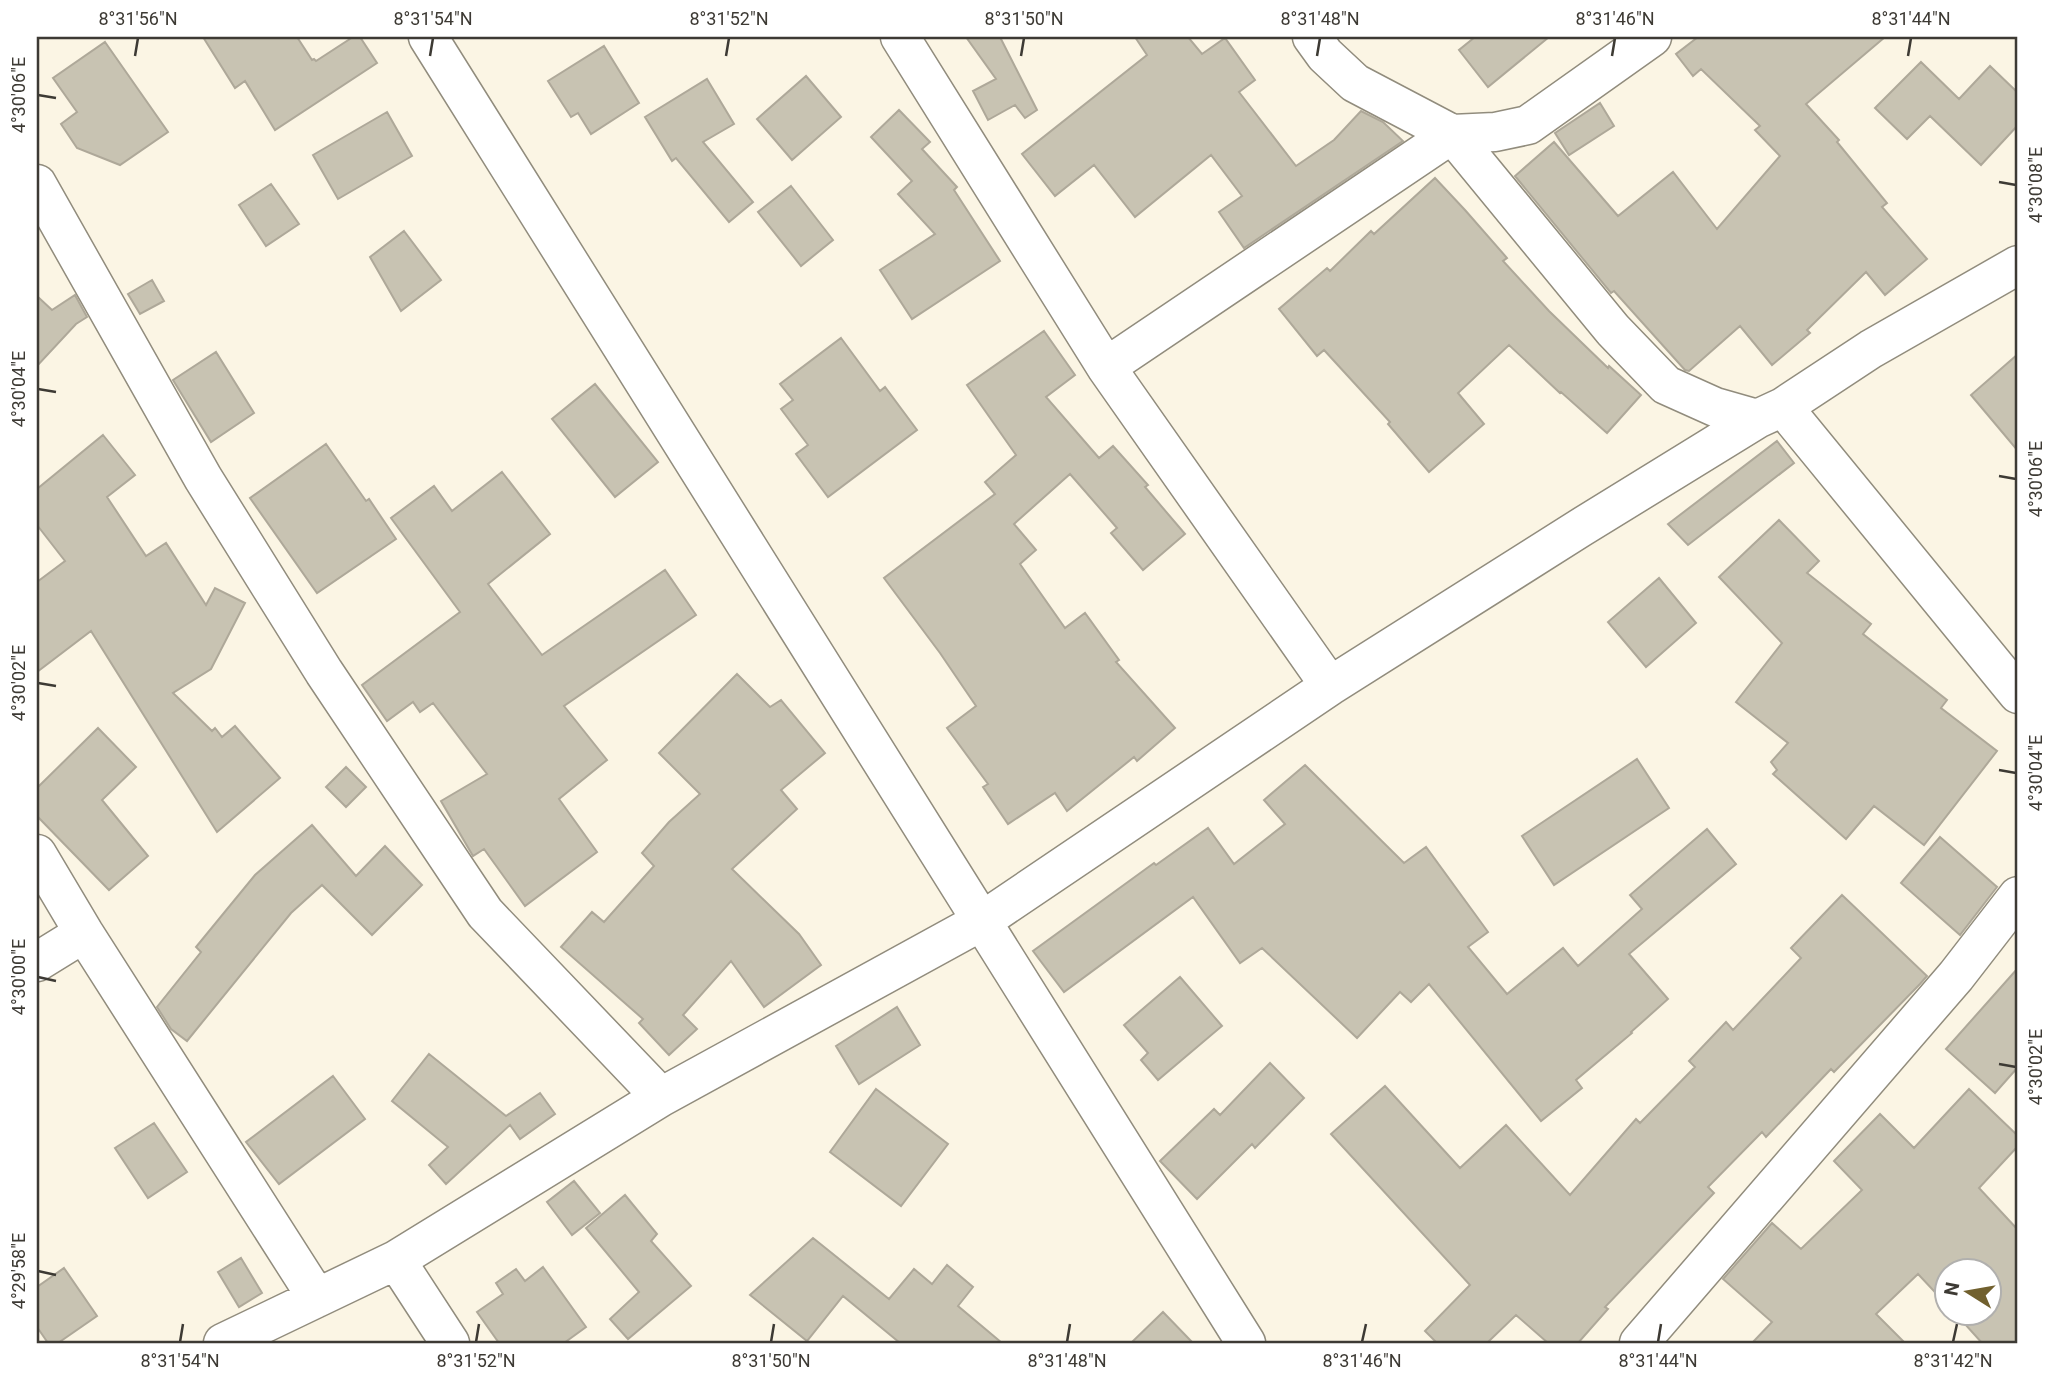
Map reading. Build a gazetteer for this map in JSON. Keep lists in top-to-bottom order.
{
  "north": "left",
  "coordinates": [
    "8°31'56\"N",
    "8°31'54\"N",
    "8°31'52\"N",
    "8°31'50\"N",
    "8°31'48\"N",
    "8°31'46\"N",
    "8°31'44\"N",
    "4°30'06\"E",
    "4°30'08\"E",
    "4°30'04\"E",
    "4°30'02\"E",
    "4°30'00\"E",
    "4°29'58\"E",
    "8°31'42\"N"
  ]
}
